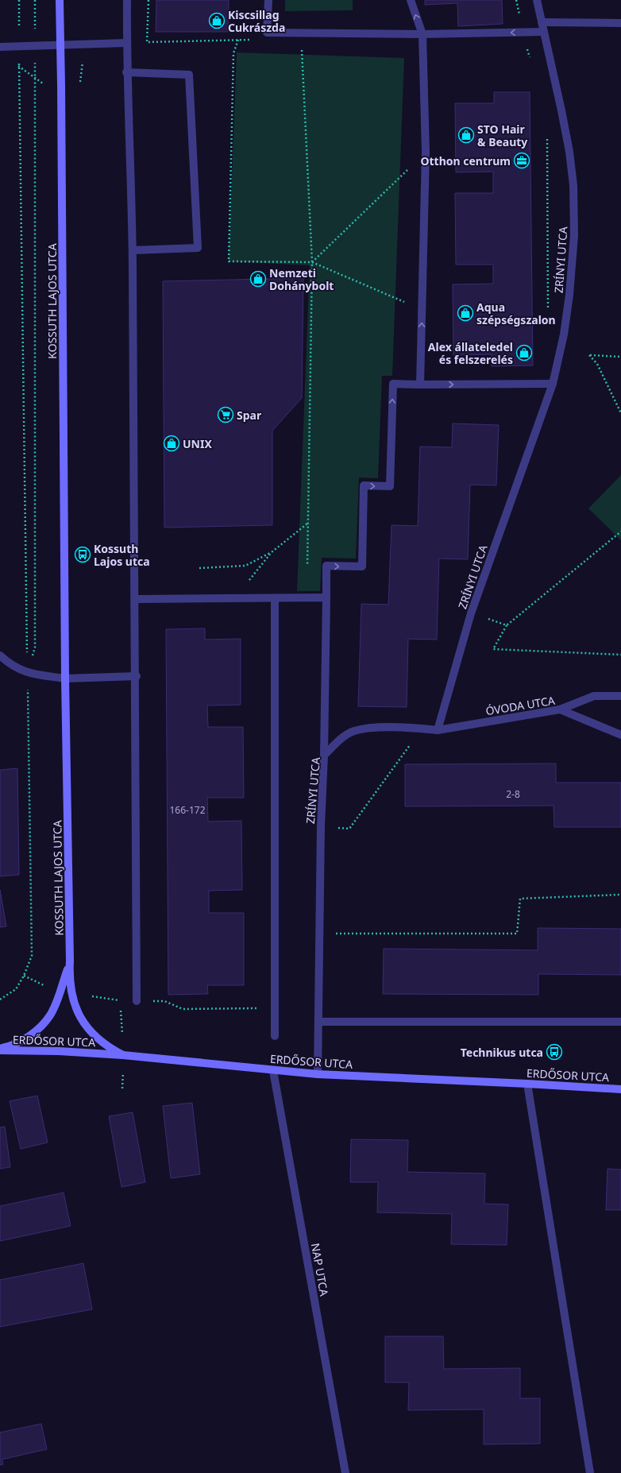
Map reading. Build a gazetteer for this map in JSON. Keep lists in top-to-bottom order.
{
  "streets": {
    "street": [
      "ZRÍNYI UTCA",
      "KOSSUTH LAJOS UTCA",
      "ÓVODA UTCA",
      "ERDŐSOR UTCA",
      "NAP UTCA"
    ]
  },
  "crossings": [
    ["ZRÍNYI UTCA", "ÓVODA UTCA"],
    ["ZRÍNYI UTCA", "ERDŐSOR UTCA"],
    ["KOSSUTH LAJOS UTCA", "ERDŐSOR UTCA"],
    ["ERDŐSOR UTCA", "NAP UTCA"]
  ],
  "places": {
    "shop": [
      "Kiscsillag Cukrászda",
      "STO Hair & Beauty",
      "Nemzeti Dohánybolt",
      "Aqua szépségszalon",
      "Alex állateledel és felszerelés",
      "UNIX"
    ],
    "office": ["Otthon centrum"],
    "supermarket": ["Spar"],
    "bus stop": ["Kossuth Lajos utca", "Technikus utca"]
  },
  "house_numbers": ["2-8", "166-172"]
}
